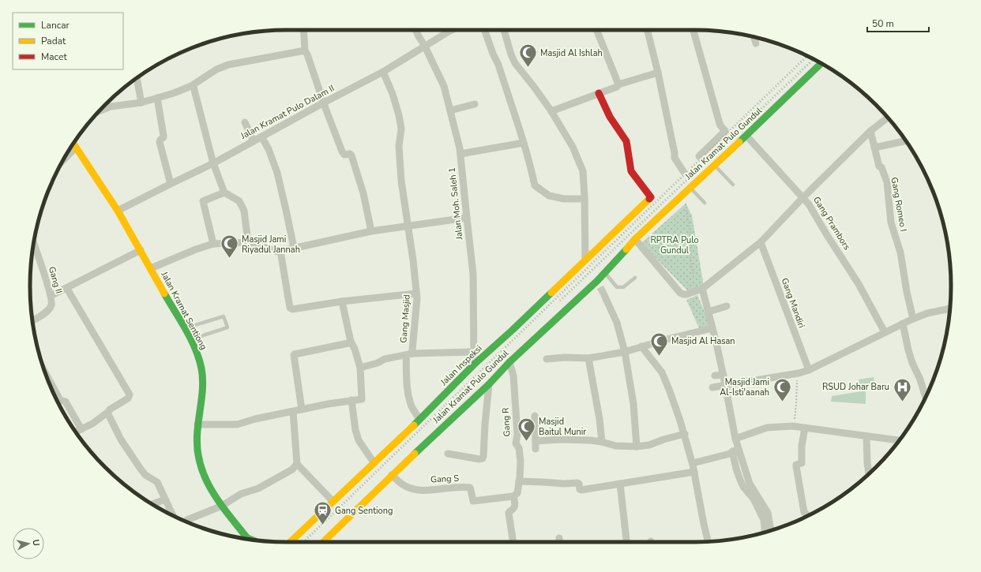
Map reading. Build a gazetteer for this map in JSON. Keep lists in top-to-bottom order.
{
  "streets": {
    "street": [
      "Jalan Kramat Pulo Dalam II",
      "Jalan Kramat Pulo Gundul",
      "Jalan Moh. Saleh 1",
      "Gang Romeo I",
      "Gang Prambors",
      "Gang II",
      "Gang Mandiri",
      "Jalan Kramat Sentiong",
      "Gang Masjid",
      "Jalan Inspeksi",
      "Gang R",
      "Gang S"
    ]
  },
  "crossings": [
    ["Jalan Kramat Pulo Dalam II", "Jalan Moh. Saleh 1"],
    ["Jalan Kramat Pulo Dalam II", "Jalan Kramat Sentiong"],
    ["Jalan Kramat Pulo Dalam II", "Gang Masjid"],
    ["Jalan Kramat Pulo Gundul", "Gang Prambors"],
    ["Jalan Kramat Pulo Gundul", "Gang R"],
    ["Jalan Kramat Pulo Gundul", "Gang S"],
    ["Jalan Moh. Saleh 1", "Gang Masjid"],
    ["Jalan Moh. Saleh 1", "Jalan Inspeksi"]
  ],
  "parks": ["RPTRA Pulo Gundul"],
  "places": {
    "mosque": [
      "Masjid Al Ishlah",
      "Masjid Jami Riyadul Jannah",
      "Masjid Al Hasan",
      "Masjid Jami Al-Isti'aanah",
      "Masjid Baitul Munir"
    ],
    "hospital": ["RSUD Johar Baru"],
    "station": ["Gang Sentiong"]
  },
  "legend": ["Lancar", "Padat", "Macet"],
  "scale_bar": "50 m",
  "north": "right"
}
